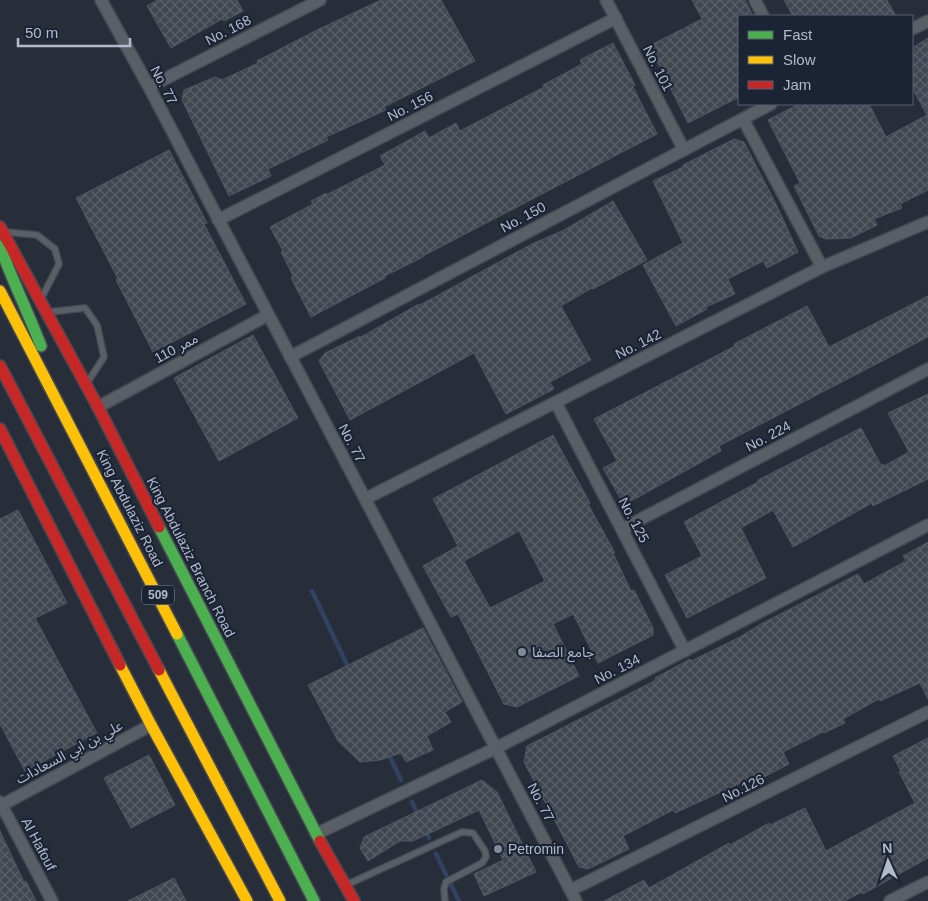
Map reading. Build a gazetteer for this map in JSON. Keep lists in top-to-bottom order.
{
  "streets": {
    "main road": ["King Abdulaziz Road", "King Abdulaziz Branch Road", "509"],
    "street": [
      "No. 168",
      "No. 101",
      "No. 77",
      "No. 156",
      "No. 150",
      "No. 142",
      "110 ممر",
      "No. 224",
      "No. 125",
      "No. 134",
      "علي بن ابي السعادات",
      "No.126",
      "Al Hafouf"
    ]
  },
  "crossings": [
    ["No. 168", "No. 77"],
    ["No. 101", "No. 156"],
    ["No. 101", "No. 150"],
    ["No. 77", "No. 156"],
    ["No. 77", "No. 150"],
    ["No. 77", "No. 142"],
    ["No. 77", "110 ممر"],
    ["No. 77", "No. 134"],
    ["No. 77", "No.126"],
    ["No. 142", "No. 125"],
    ["110 ممر", "King Abdulaziz Branch Road"],
    ["No. 224", "No. 125"],
    ["No. 125", "No. 134"],
    ["King Abdulaziz Branch Road", "No. 134"],
    ["علي بن ابي السعادات", "Al Hafouf"]
  ],
  "places": ["جامع الصفا", "Petromin"],
  "legend": ["Fast", "Slow", "Jam"],
  "scale_bar": "50 m",
  "north": "top"
}
